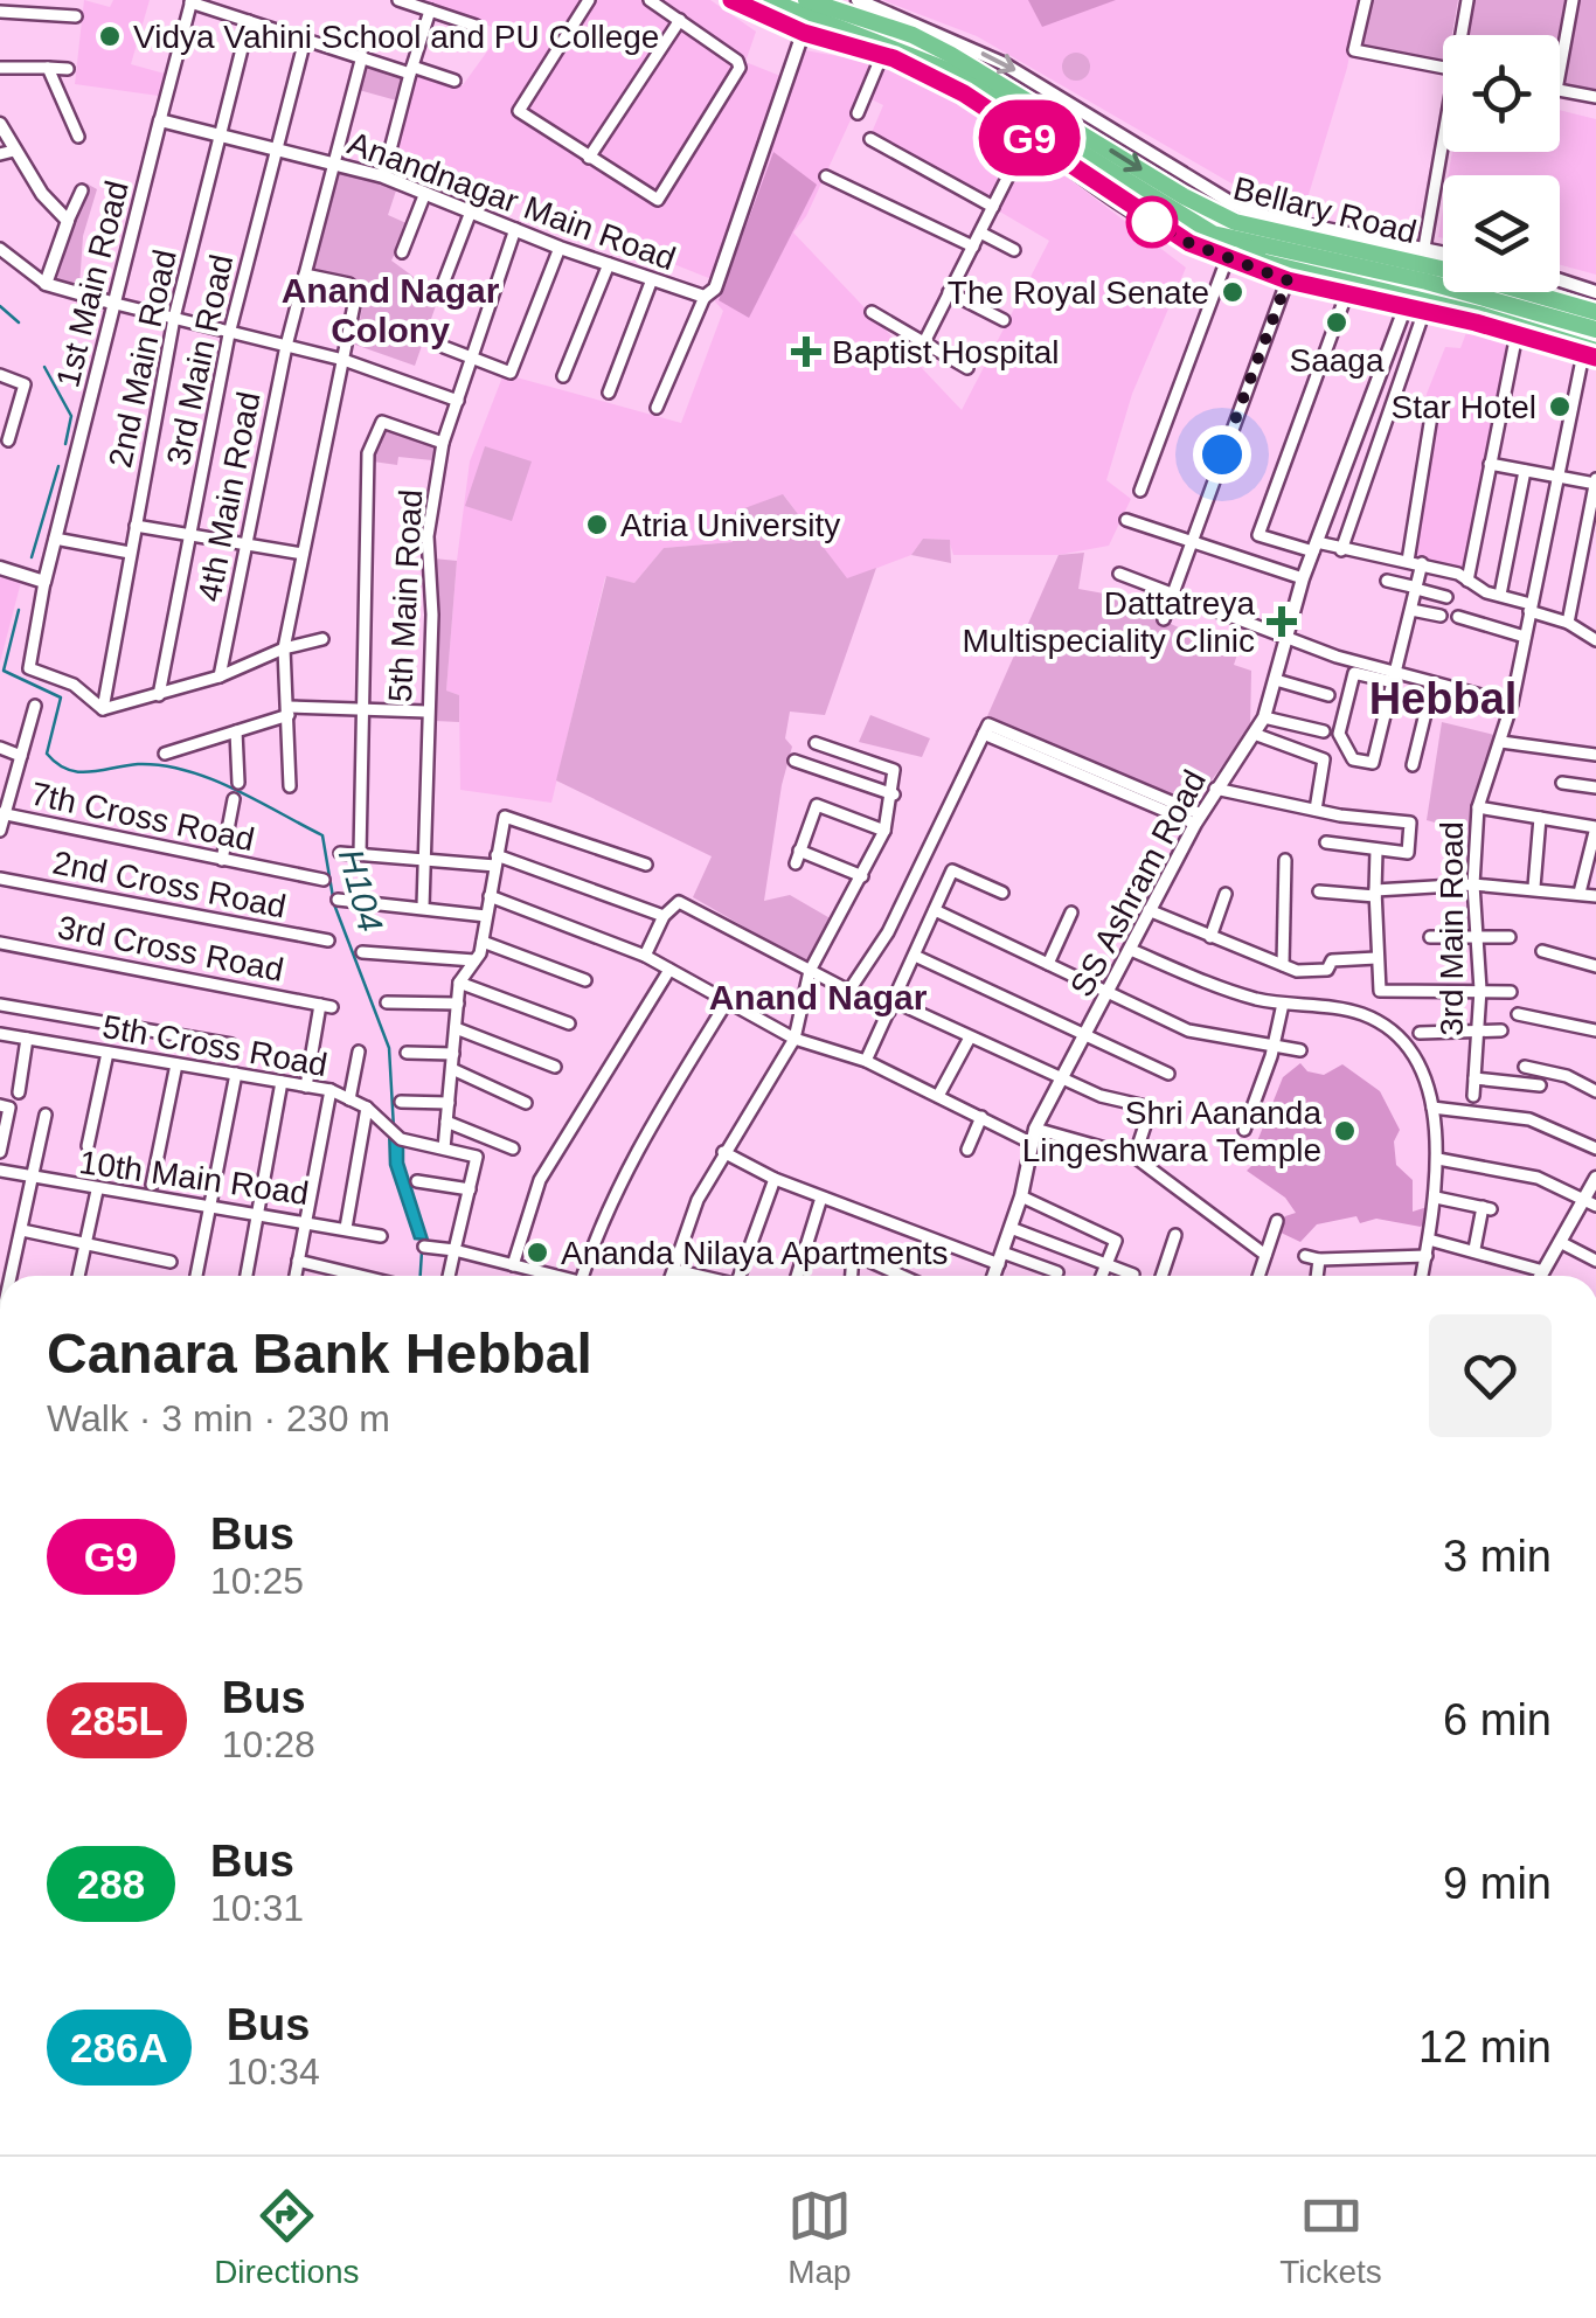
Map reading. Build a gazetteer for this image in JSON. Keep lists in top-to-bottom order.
{
  "streets": {
    "highway": ["Bellary Road"],
    "street": [
      "Anandnagar Main Road",
      "1st Main Road",
      "2nd Main Road",
      "3rd Main Road",
      "4th Main Road",
      "5th Main Road",
      "7th Cross Road",
      "SS Ashram Road",
      "2nd Cross Road",
      "3rd Cross Road",
      "5th Cross Road",
      "10th Main Road"
    ]
  },
  "crossings": [
    ["Anandnagar Main Road", "Bellary Road"],
    ["Anandnagar Main Road", "1st Main Road"],
    ["Anandnagar Main Road", "2nd Main Road"],
    ["Anandnagar Main Road", "3rd Main Road"],
    ["Anandnagar Main Road", "4th Main Road"],
    ["Anandnagar Main Road", "5th Main Road"],
    ["3rd Cross Road", "5th Cross Road"]
  ],
  "districts": ["Anand Nagar Colony", "Hebbal", "Anand Nagar"],
  "water": ["H104"],
  "places": {
    "other": [
      "Vidya Vahini School and PU College",
      "The Royal Senate",
      "Saaga",
      "Star Hotel",
      "Atria University",
      "Shri Aananda Lingeshwara Temple",
      "Ananda Nilaya Apartments"
    ],
    "health": ["Baptist Hospital", "Dattatreya Multispeciality Clinic"]
  },
  "lines": ["bus line G9"],
  "page": {
    "on_map": "G9",
    "heading": ["Canara Bank Hebbal", "Walk · 3 min · 230 m"],
    "list": [
      {
        "mark": "G9",
        "name": "Bus",
        "note": "10:25",
        "value": "3 min"
      },
      {
        "mark": "285L",
        "name": "Bus",
        "note": "10:28",
        "value": "6 min"
      },
      {
        "mark": "288",
        "name": "Bus",
        "note": "10:31",
        "value": "9 min"
      },
      {
        "mark": "286A",
        "name": "Bus",
        "note": "10:34",
        "value": "12 min"
      }
    ],
    "tabs": ["Directions", "Map", "Tickets"]
  }
}
